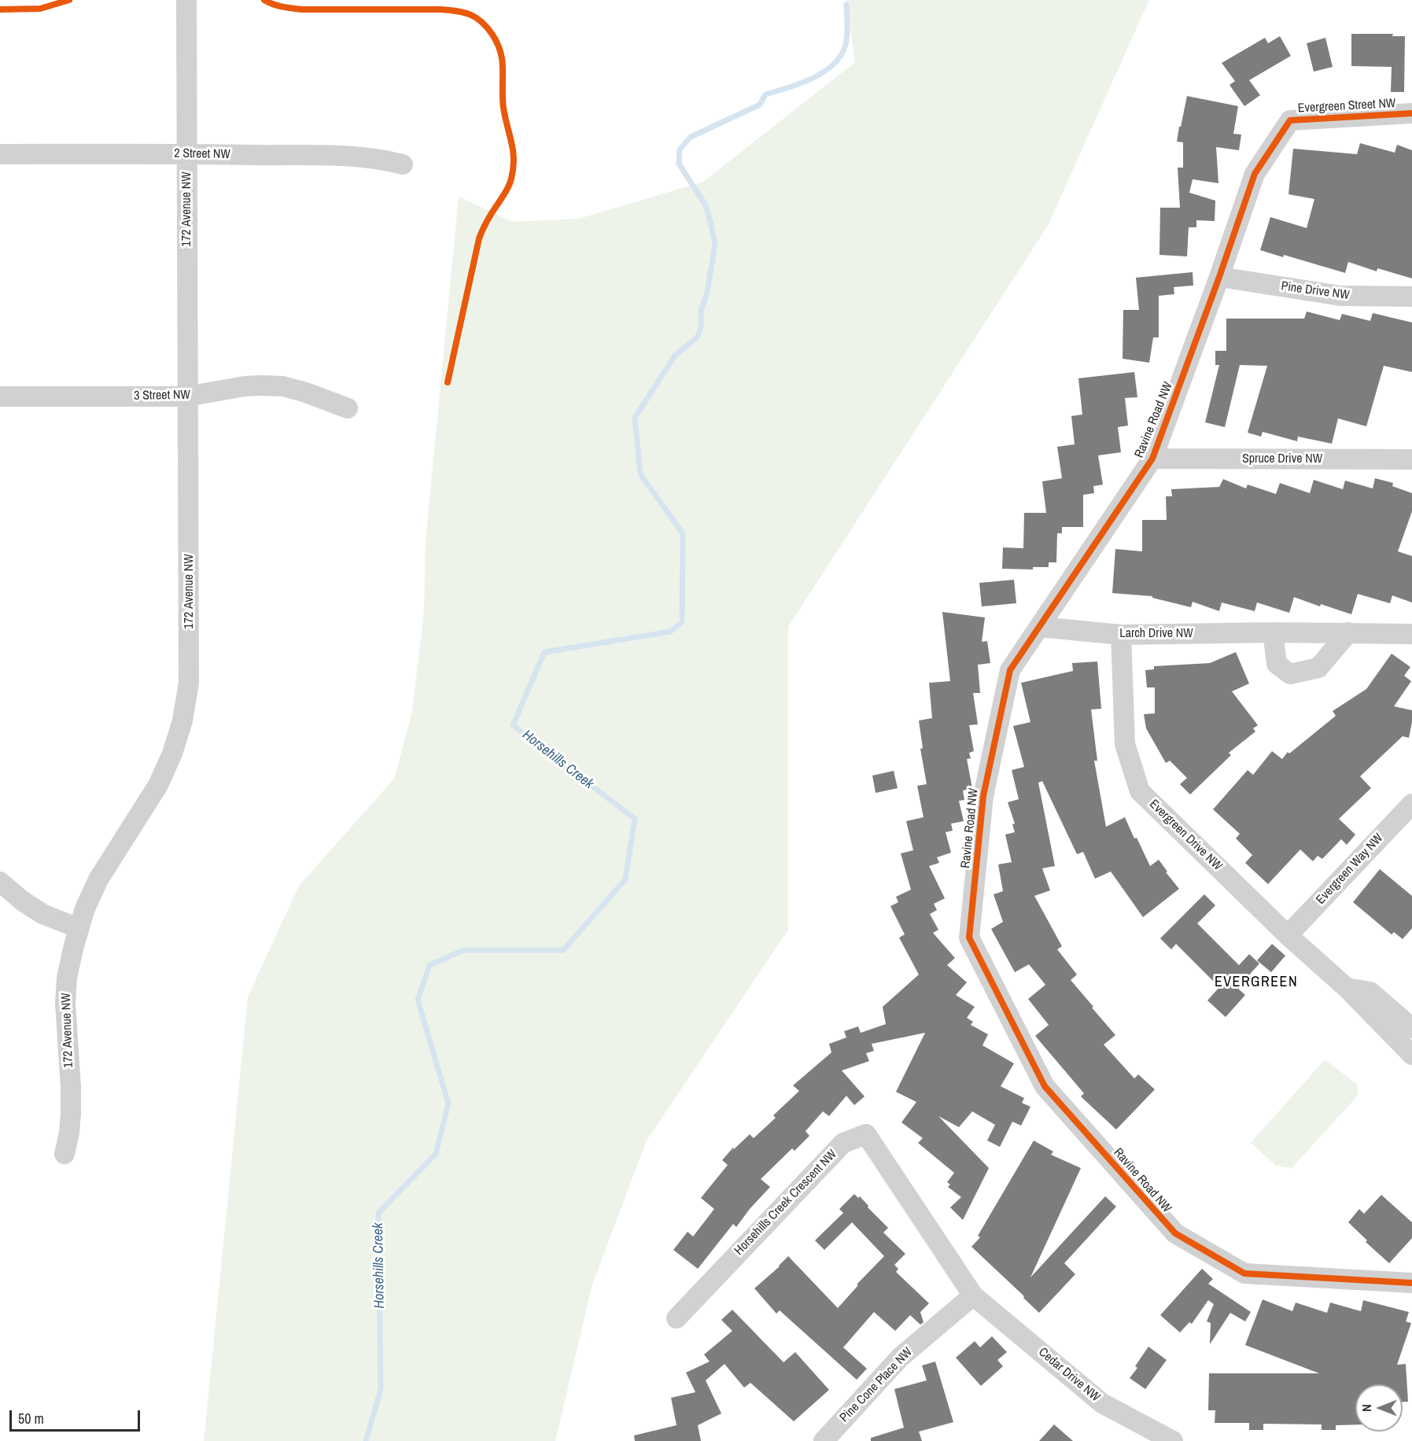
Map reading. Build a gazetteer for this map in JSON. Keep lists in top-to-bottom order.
{
  "streets": {
    "street": [
      "Evergreen Street NW",
      "2 Street NW",
      "172 Avenue NW",
      "Pine Drive NW",
      "3 Street NW",
      "Ravine Road NW",
      "Spruce Drive NW",
      "Larch Drive NW",
      "Evergreen Drive NW",
      "Evergreen Way NW",
      "Horsehills Creek Crescent NW",
      "Cedar Drive NW",
      "Pine Cone Place NW"
    ]
  },
  "crossings": [
    ["Evergreen Street NW", "Ravine Road NW"],
    ["2 Street NW", "172 Avenue NW"],
    ["172 Avenue NW", "3 Street NW"],
    ["Pine Drive NW", "Ravine Road NW"],
    ["Ravine Road NW", "Spruce Drive NW"],
    ["Ravine Road NW", "Larch Drive NW"],
    ["Larch Drive NW", "Evergreen Drive NW"],
    ["Evergreen Drive NW", "Evergreen Way NW"],
    ["Horsehills Creek Crescent NW", "Cedar Drive NW"],
    ["Horsehills Creek Crescent NW", "Pine Cone Place NW"],
    ["Cedar Drive NW", "Pine Cone Place NW"]
  ],
  "districts": ["EVERGREEN"],
  "water": ["Horsehills Creek"],
  "scale_bar": "50 m",
  "north": "left"
}
